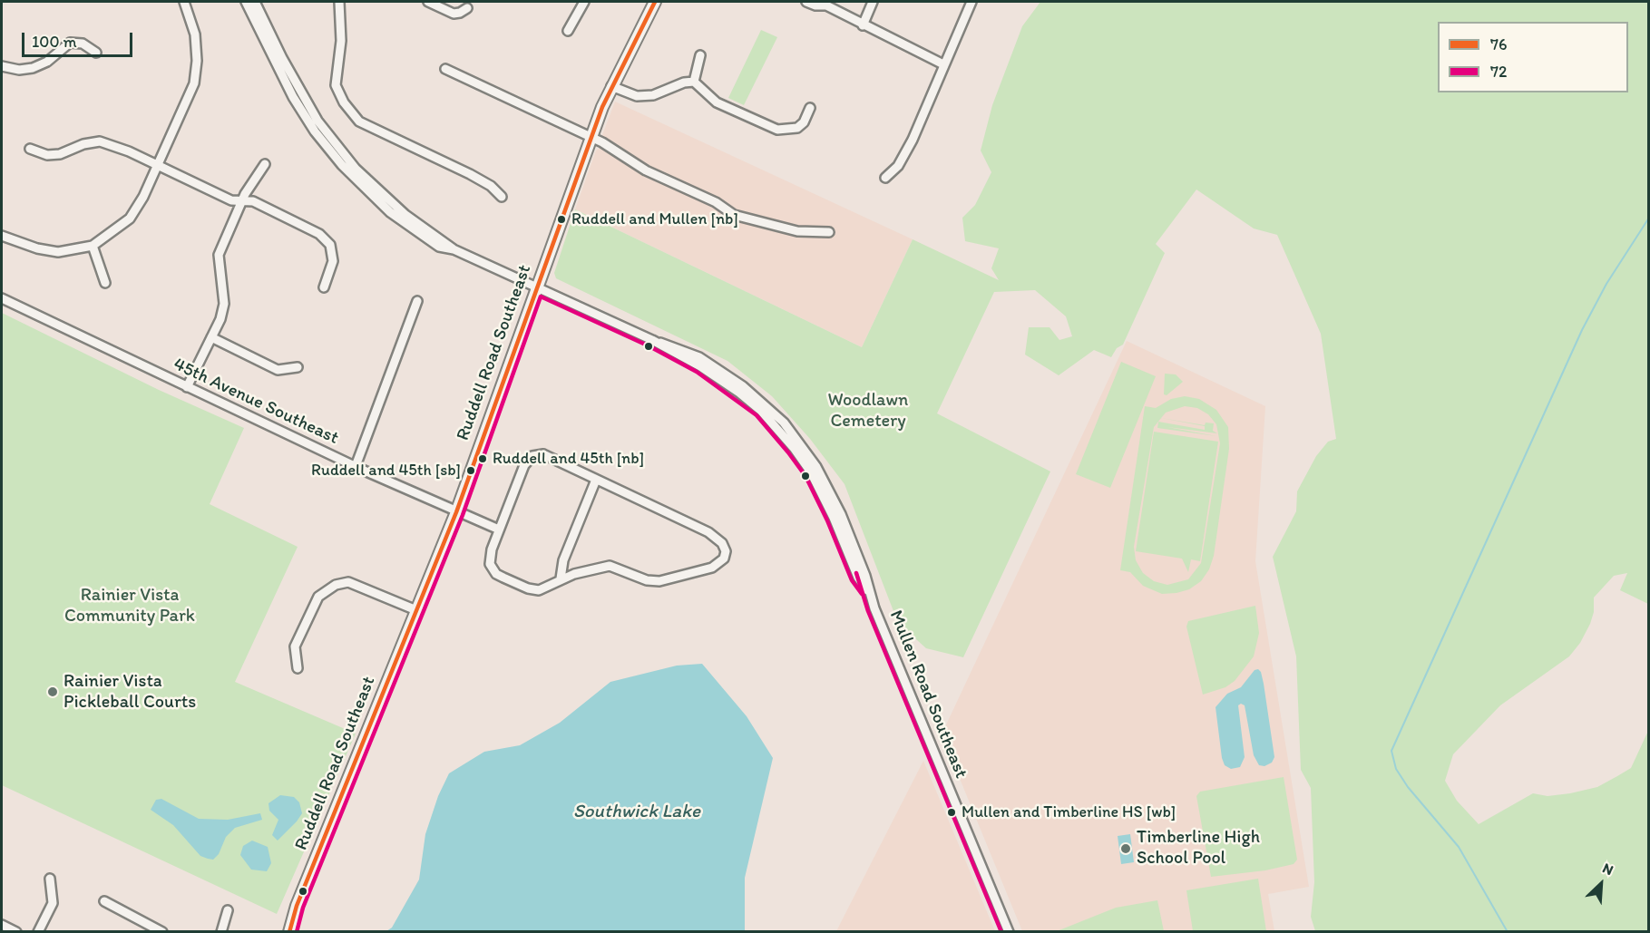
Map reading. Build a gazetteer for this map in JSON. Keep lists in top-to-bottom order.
{
  "streets": {
    "main road": ["Ruddell Road Southeast"],
    "street": ["45th Avenue Southeast", "Mullen Road Southeast"]
  },
  "crossings": [
    ["Ruddell Road Southeast", "45th Avenue Southeast"],
    ["Ruddell Road Southeast", "Mullen Road Southeast"]
  ],
  "water": ["Southwick Lake"],
  "parks": ["Woodlawn Cemetery", "Rainier Vista Community Park"],
  "places": [
    "Ruddell and Mullen [nb]",
    "Ruddell and 45th [nb]",
    "Ruddell and 45th [sb]",
    "Rainier Vista Pickleball Courts",
    "Mullen and Timberline HS [wb]",
    "Timberline High School Pool"
  ],
  "lines": ["transit line 76", "transit line 72"],
  "legend": ["76", "72"],
  "scale_bar": "100 m",
  "north": "top right"
}
